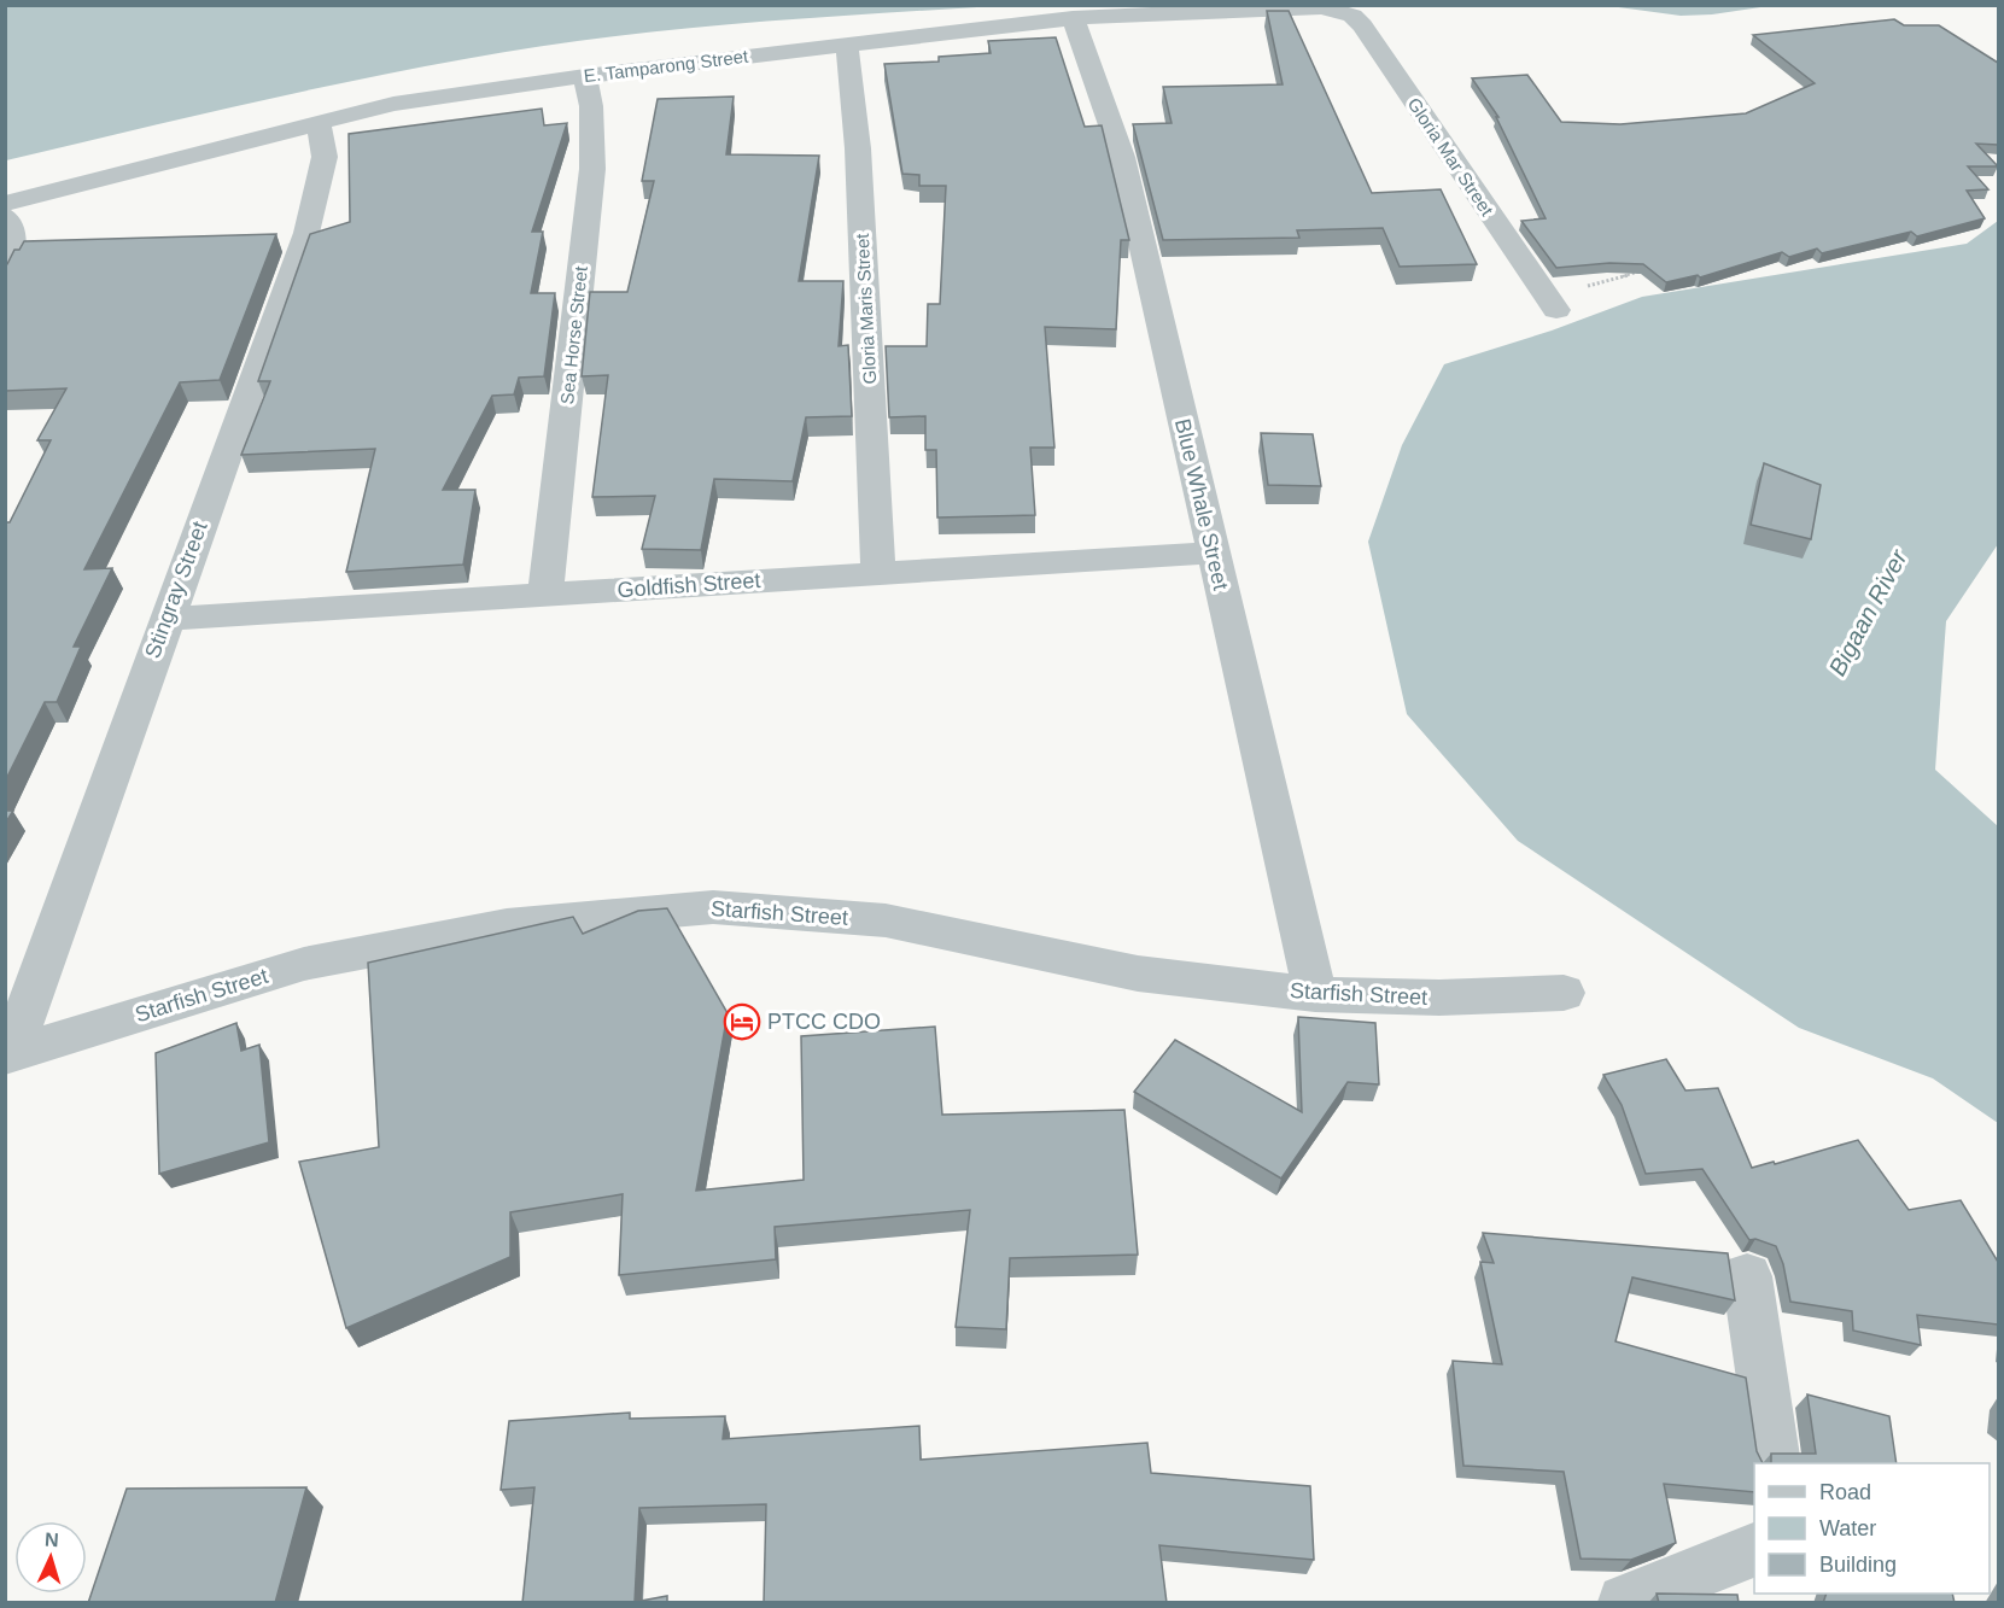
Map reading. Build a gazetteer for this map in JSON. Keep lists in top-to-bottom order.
{
  "streets": {
    "street": [
      "E. Tamparong Street",
      "Gloria Mar Street",
      "Gloria Maris Street",
      "Sea Horse Street",
      "Blue Whale Street",
      "Goldfish Street",
      "Stingray Street",
      "Starfish Street"
    ]
  },
  "crossings": [
    ["E. Tamparong Street", "Gloria Mar Street"],
    ["E. Tamparong Street", "Gloria Maris Street"],
    ["E. Tamparong Street", "Sea Horse Street"],
    ["E. Tamparong Street", "Blue Whale Street"],
    ["E. Tamparong Street", "Stingray Street"],
    ["Gloria Maris Street", "Goldfish Street"],
    ["Sea Horse Street", "Goldfish Street"],
    ["Blue Whale Street", "Goldfish Street"],
    ["Blue Whale Street", "Starfish Street"],
    ["Goldfish Street", "Stingray Street"],
    ["Stingray Street", "Starfish Street"]
  ],
  "water": ["Bigaan River"],
  "places": {
    "hotel": ["PTCC CDO"]
  },
  "legend": ["Road", "Water", "Building"],
  "north": "top"
}
